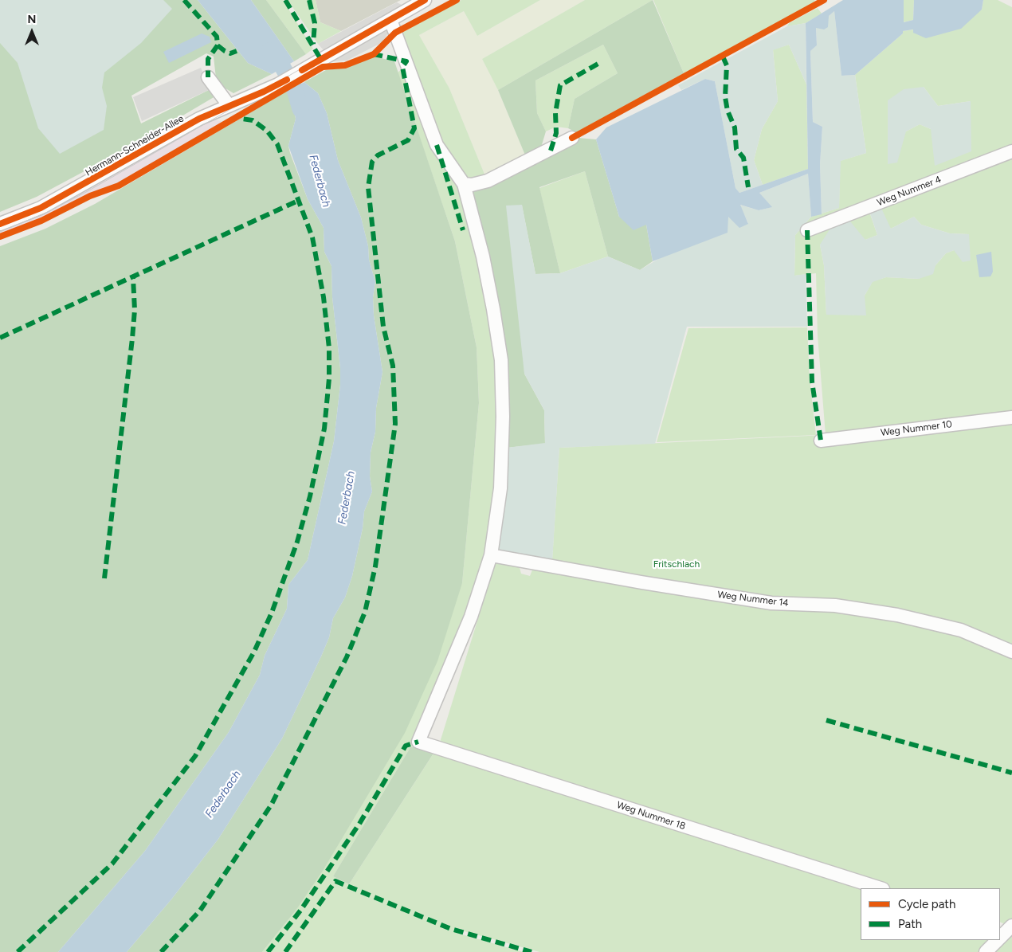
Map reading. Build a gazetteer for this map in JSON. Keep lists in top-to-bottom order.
{
  "streets": {
    "street": [
      "Hermann-Schneider-Allee",
      "Weg Nummer 4",
      "Weg Nummer 10",
      "Weg Nummer 14",
      "Weg Nummer 18"
    ]
  },
  "crossings": [
    ["Weg Nummer 14", "Weg Nummer 18"]
  ],
  "water": ["Federbach"],
  "parks": ["Fritschlach"],
  "legend": ["Cycle path", "Path"],
  "north": "top"
}
